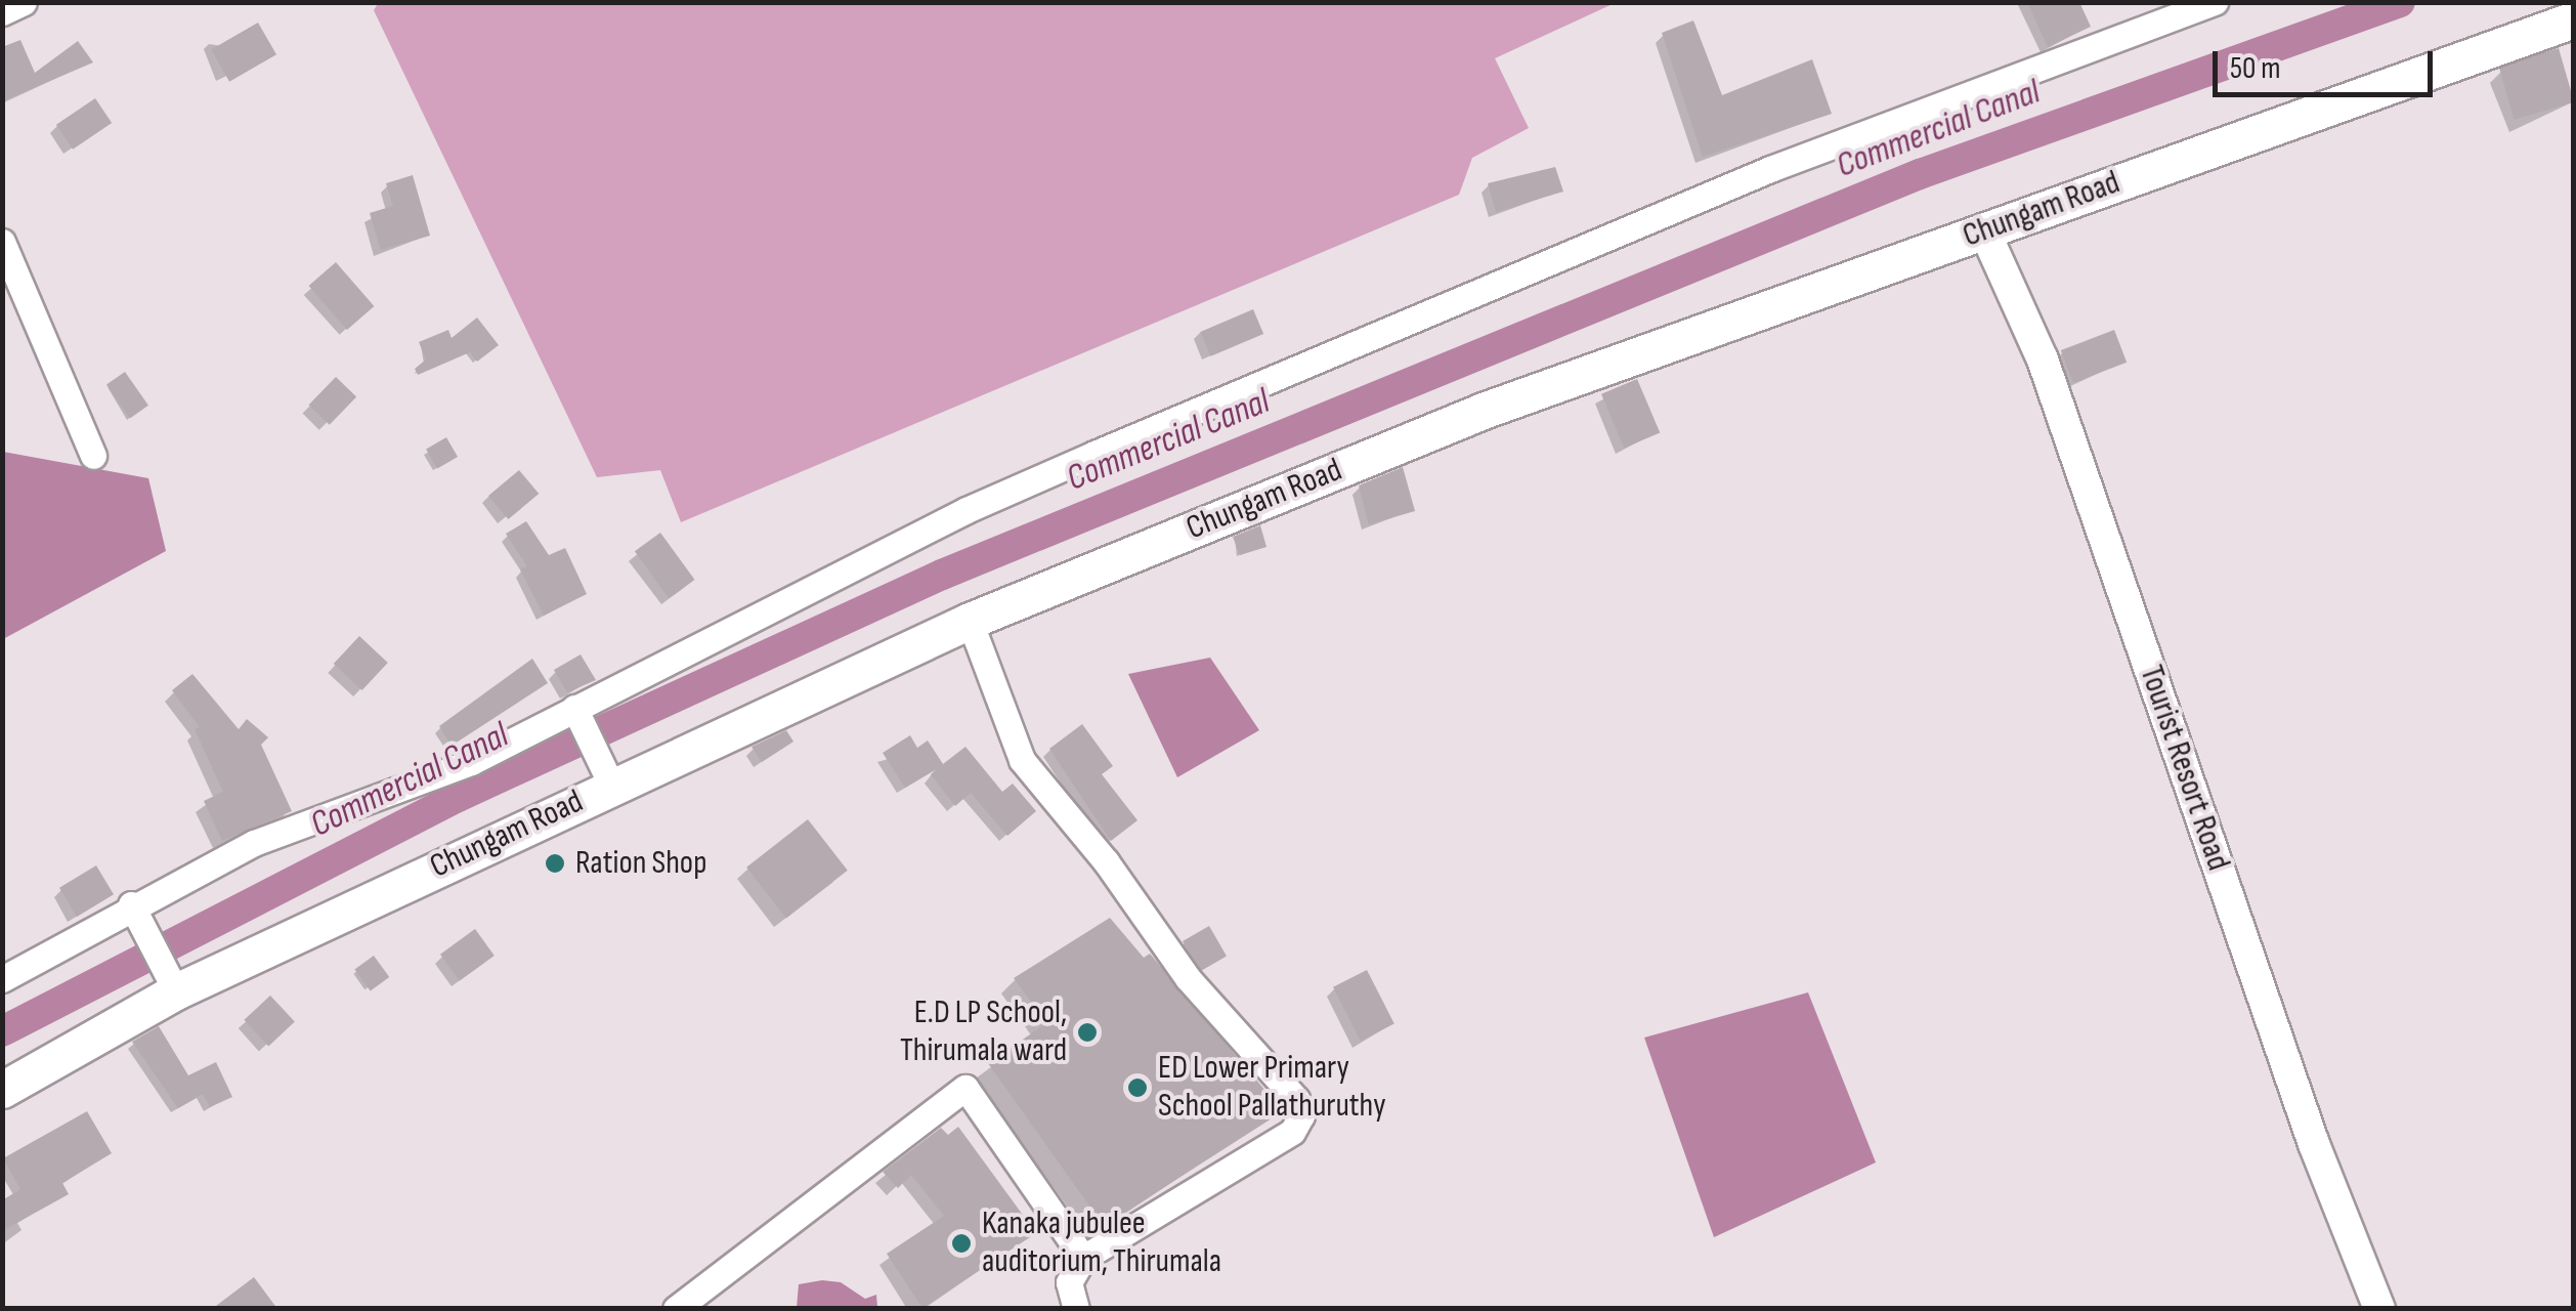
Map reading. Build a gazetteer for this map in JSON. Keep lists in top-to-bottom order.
{
  "streets": {
    "main road": ["Chungam Road"],
    "street": ["Tourist Resort Road"]
  },
  "crossings": [
    ["Chungam Road", "Tourist Resort Road"]
  ],
  "water": ["Commercial Canal"],
  "places": [
    "Ration Shop",
    "E.D LP School, Thirumala ward",
    "ED Lower Primary School Pallathuruthy",
    "Kanaka jubulee auditorium, Thirumala"
  ],
  "scale_bar": "50 m"
}
